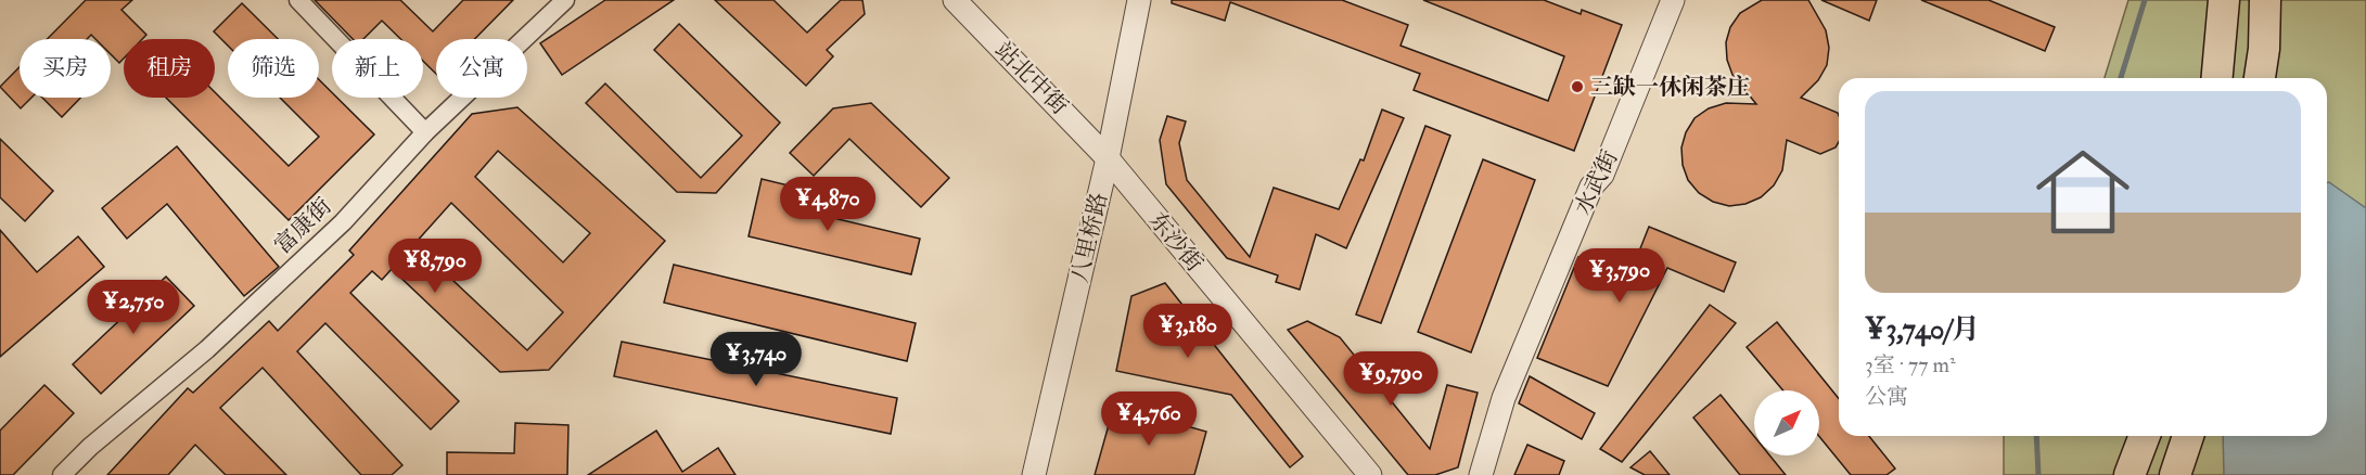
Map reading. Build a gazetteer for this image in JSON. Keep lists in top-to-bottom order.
{
  "streets": {
    "street": [
      "站北中街",
      "水武街",
      "富康街",
      "八里桥路",
      "东沙街"
    ]
  },
  "crossings": [
    ["站北中街", "八里桥路"],
    ["站北中街", "东沙街"],
    ["八里桥路", "东沙街"]
  ],
  "places": ["三缺一休闲茶庄"],
  "north": "top right",
  "page": {
    "chip": [
      "买房",
      "租房",
      "筛选",
      "新上",
      "公寓"
    ],
    "list": [
      {
        "name": "¥3,740/月",
        "note": "3室 · 77 m² · 公寓"
      }
    ],
    "price": [
      "¥4,870",
      "¥8,790",
      "¥3,790",
      "¥2,750",
      "¥3,180",
      "¥3,740",
      "¥9,790",
      "¥4,760"
    ]
  }
}
